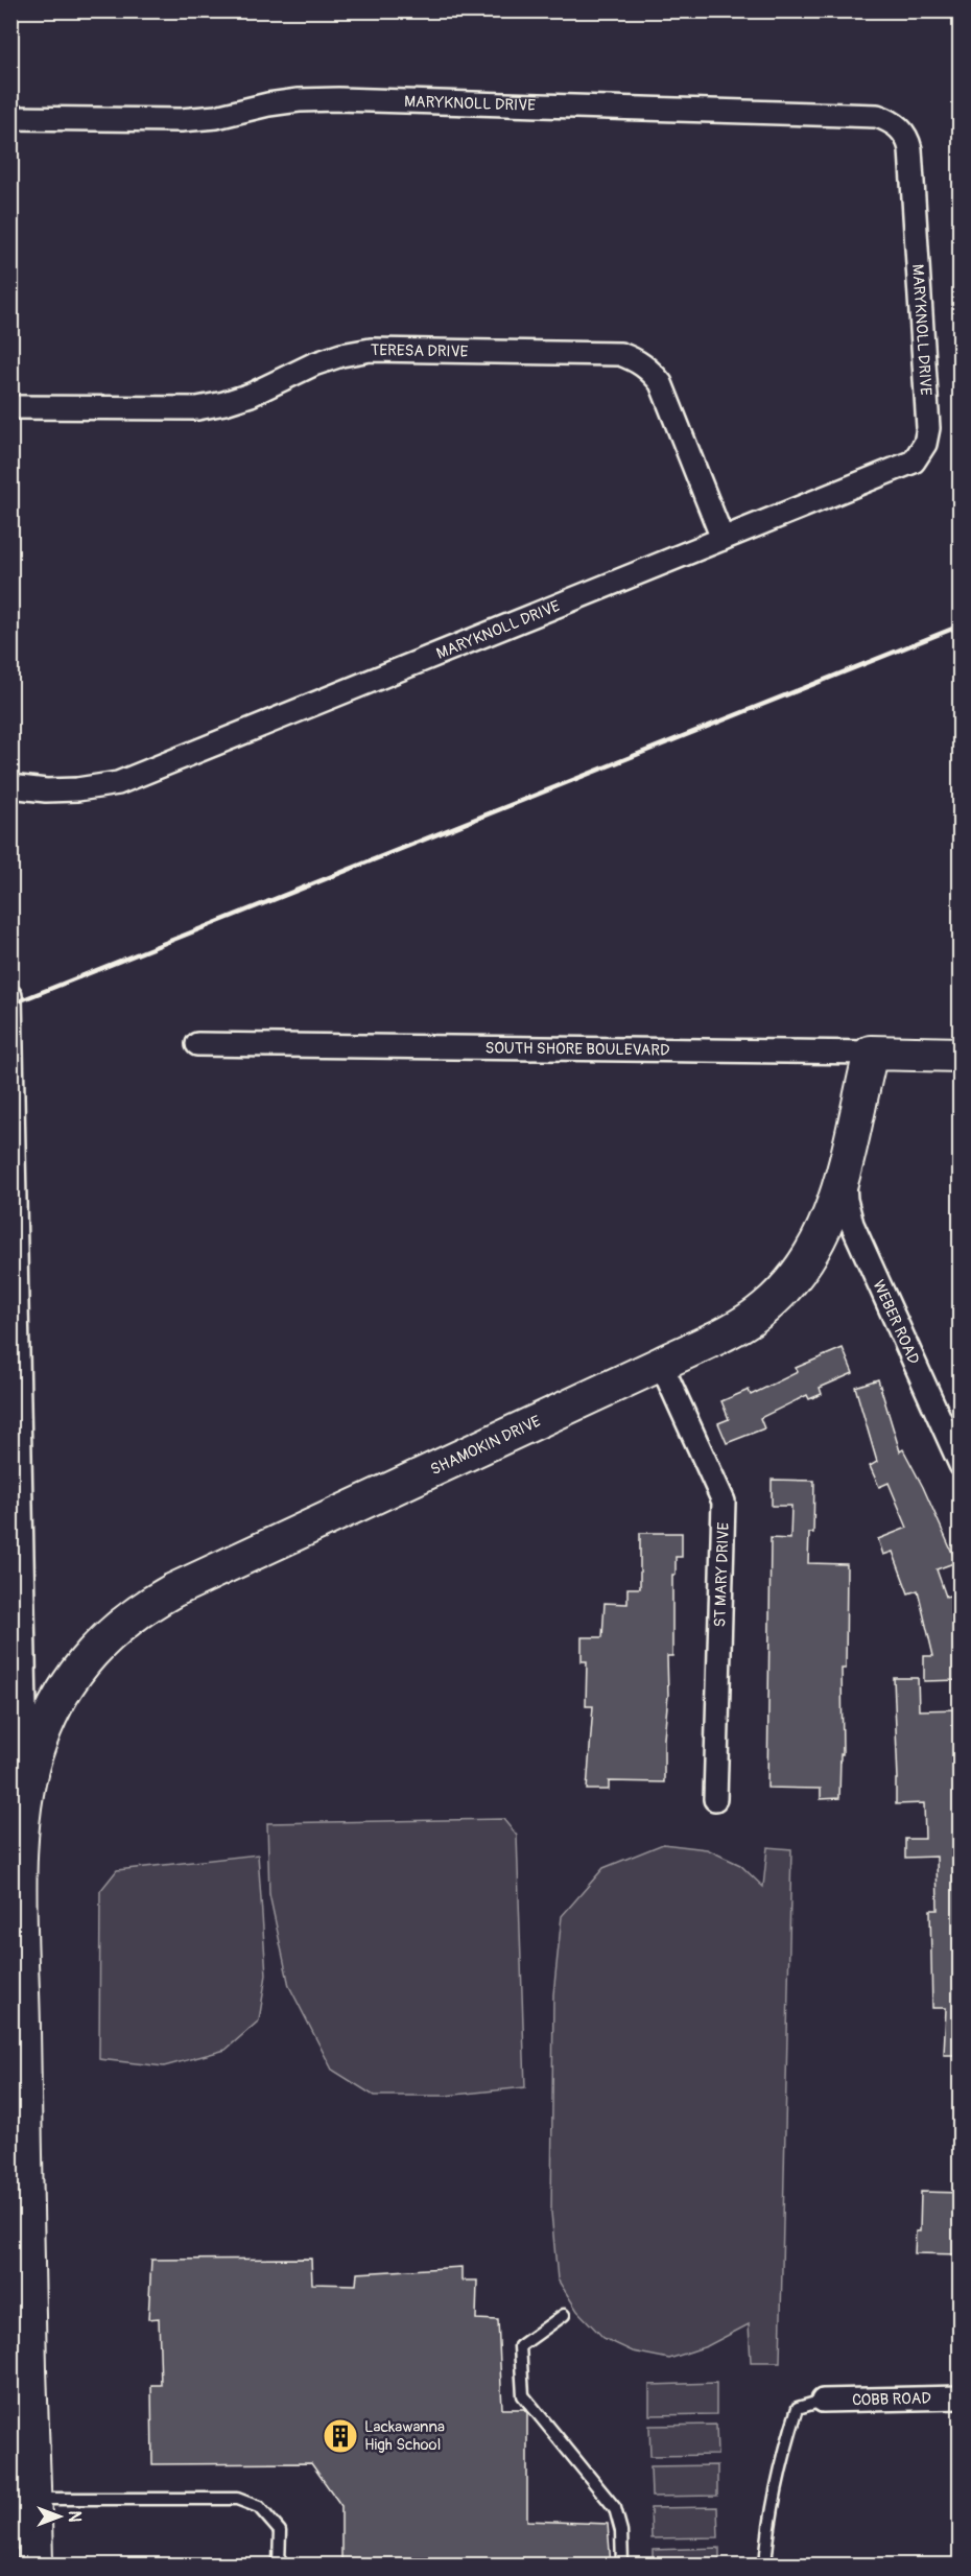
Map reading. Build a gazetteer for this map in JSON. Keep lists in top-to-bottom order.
{
  "streets": {
    "street": [
      "MARYKNOLL DRIVE",
      "TERESA DRIVE",
      "SOUTH SHORE BOULEVARD",
      "WEBER ROAD",
      "SHAMOKIN DRIVE",
      "ST MARY DRIVE",
      "COBB ROAD"
    ]
  },
  "crossings": [
    ["MARYKNOLL DRIVE", "TERESA DRIVE"],
    ["SOUTH SHORE BOULEVARD", "SHAMOKIN DRIVE"],
    ["WEBER ROAD", "SHAMOKIN DRIVE"],
    ["SHAMOKIN DRIVE", "ST MARY DRIVE"]
  ],
  "places": {
    "building": ["Lackawanna High School"]
  },
  "north": "right"
}
